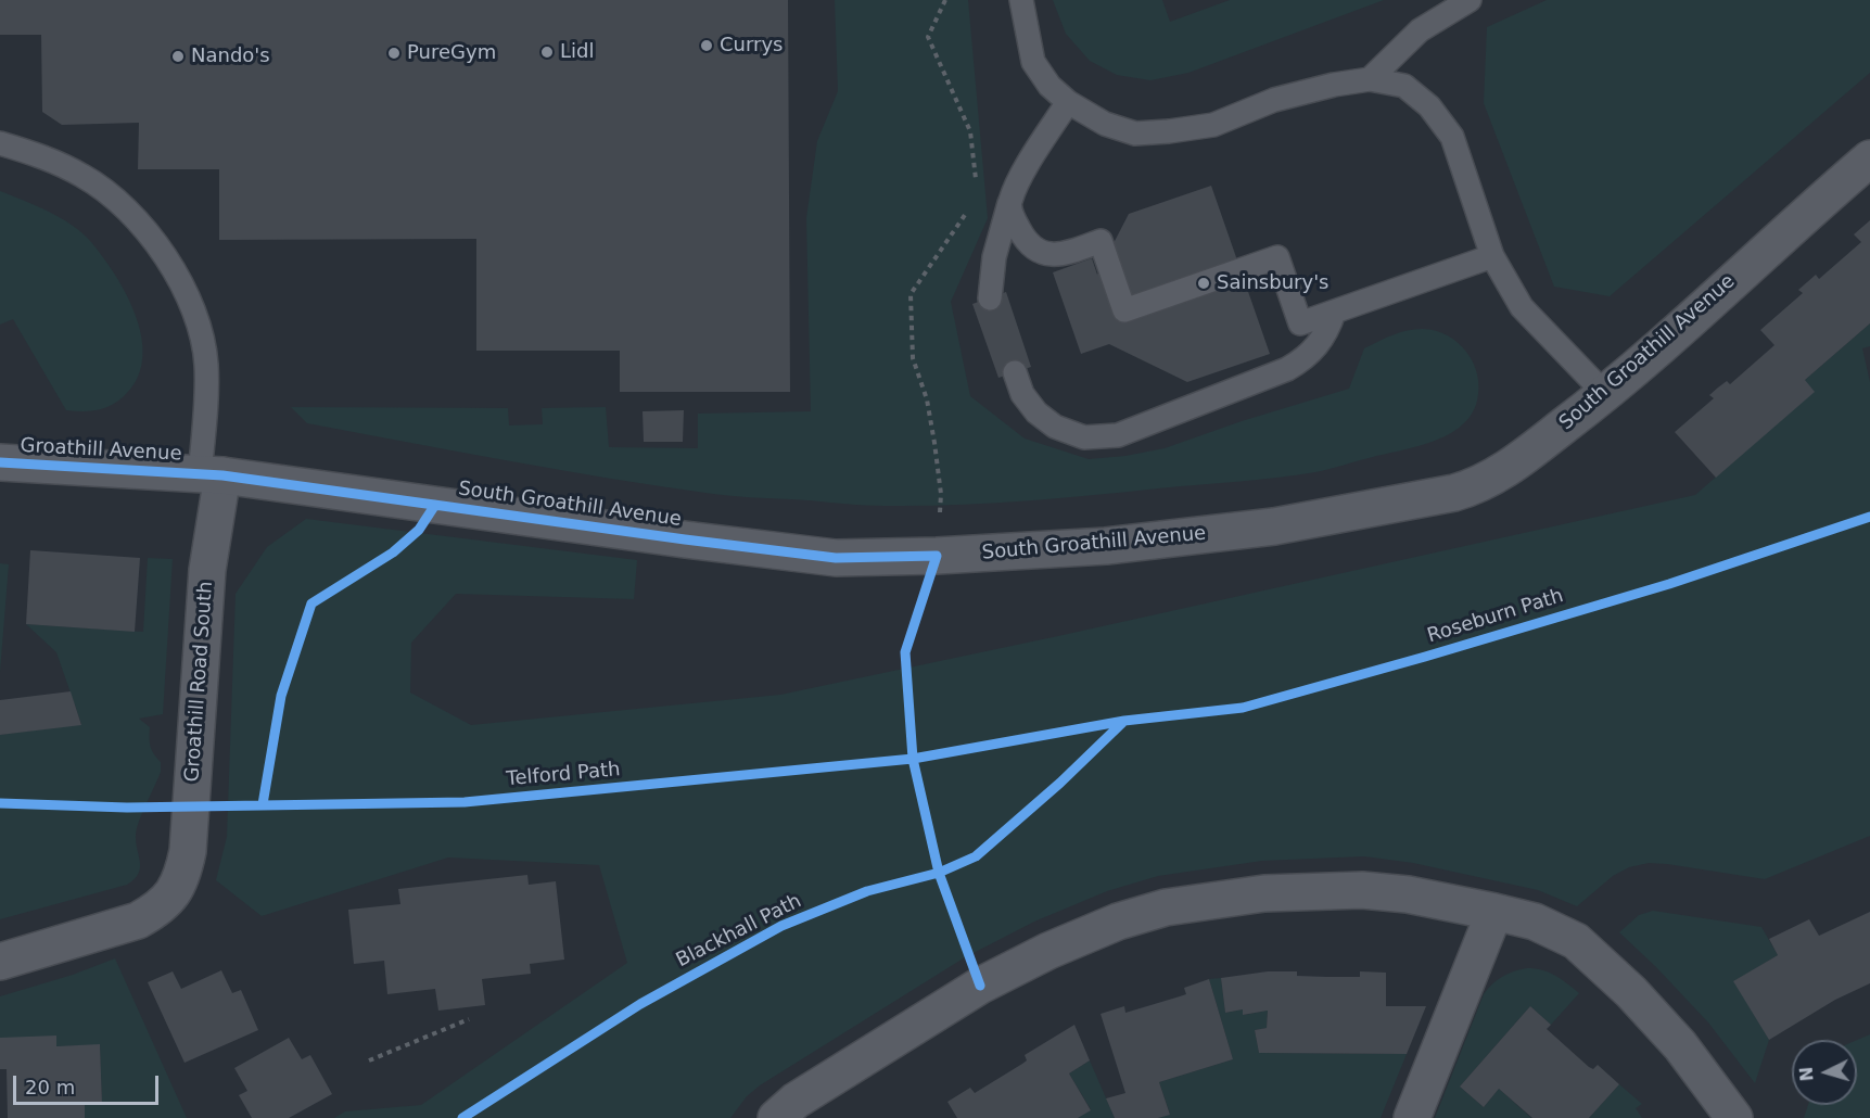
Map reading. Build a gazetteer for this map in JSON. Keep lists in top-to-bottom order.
{
  "streets": {
    "street": ["South Groathill Avenue", "Groathill Avenue", "Groathill Road South"],
    "cycle path": ["Roseburn Path", "Blackhall Path"]
  },
  "crossings": [
    ["South Groathill Avenue", "Groathill Avenue"],
    ["South Groathill Avenue", "Groathill Road South"],
    ["Groathill Avenue", "Groathill Road South"]
  ],
  "places": [
    "Currys",
    "Lidl",
    "PureGym",
    "Nando's",
    "Sainsbury's"
  ],
  "scale_bar": "20 m",
  "north": "left"
}
